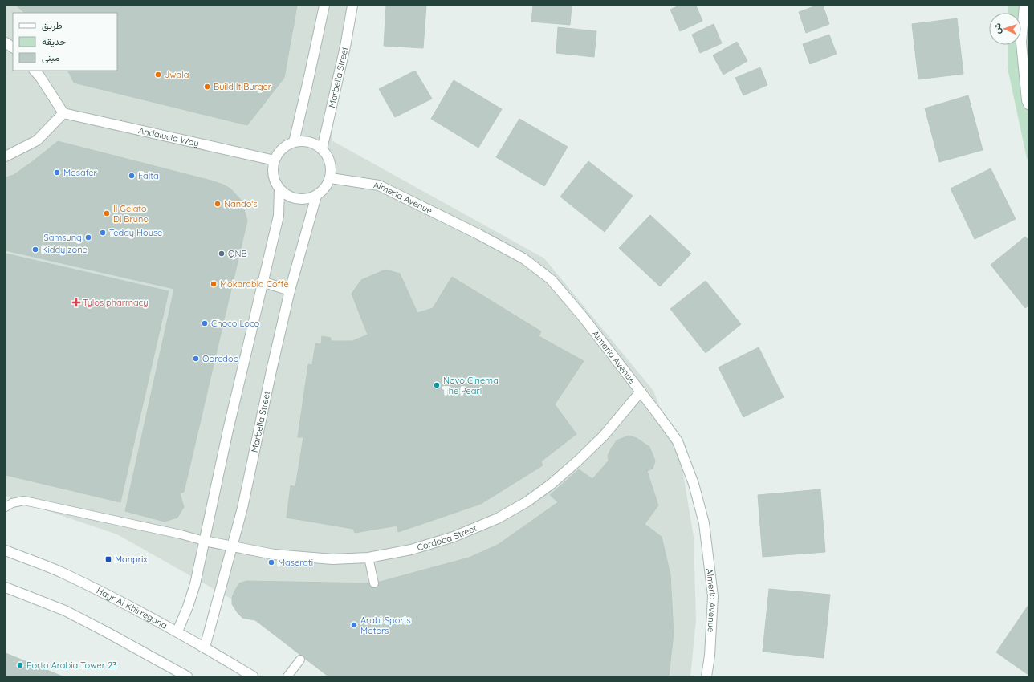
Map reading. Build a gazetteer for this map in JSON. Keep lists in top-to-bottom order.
{
  "streets": {
    "street": [
      "Marbella Street",
      "Andalucia Way",
      "Almeria Avenue",
      "Cordoba Street",
      "Hayr Al Khirregana"
    ]
  },
  "crossings": [
    ["Marbella Street", "Andalucia Way"],
    ["Marbella Street", "Almeria Avenue"],
    ["Marbella Street", "Cordoba Street"],
    ["Marbella Street", "Hayr Al Khirregana"],
    ["Andalucia Way", "Almeria Avenue"],
    ["Almeria Avenue", "Cordoba Street"]
  ],
  "places": {
    "other": [
      "Jwala",
      "Build It Burger",
      "Mosafer",
      "Falta",
      "Nando's",
      "Il Gelato Di Bruno",
      "Teddy House",
      "Samsung",
      "Kiddy zone",
      "QNB",
      "Mokarabia Coffe",
      "Choco Loco",
      "Ooredoo",
      "Novo Cinema The Pearl",
      "Maserati",
      "Arabi Sports Motors",
      "Porto Arabia Tower 23"
    ],
    "health": ["Tylos pharmacy"],
    "transit": ["Monprix"]
  },
  "legend": ["طريق", "حديقة", "مبنى"],
  "north": "left"
}
